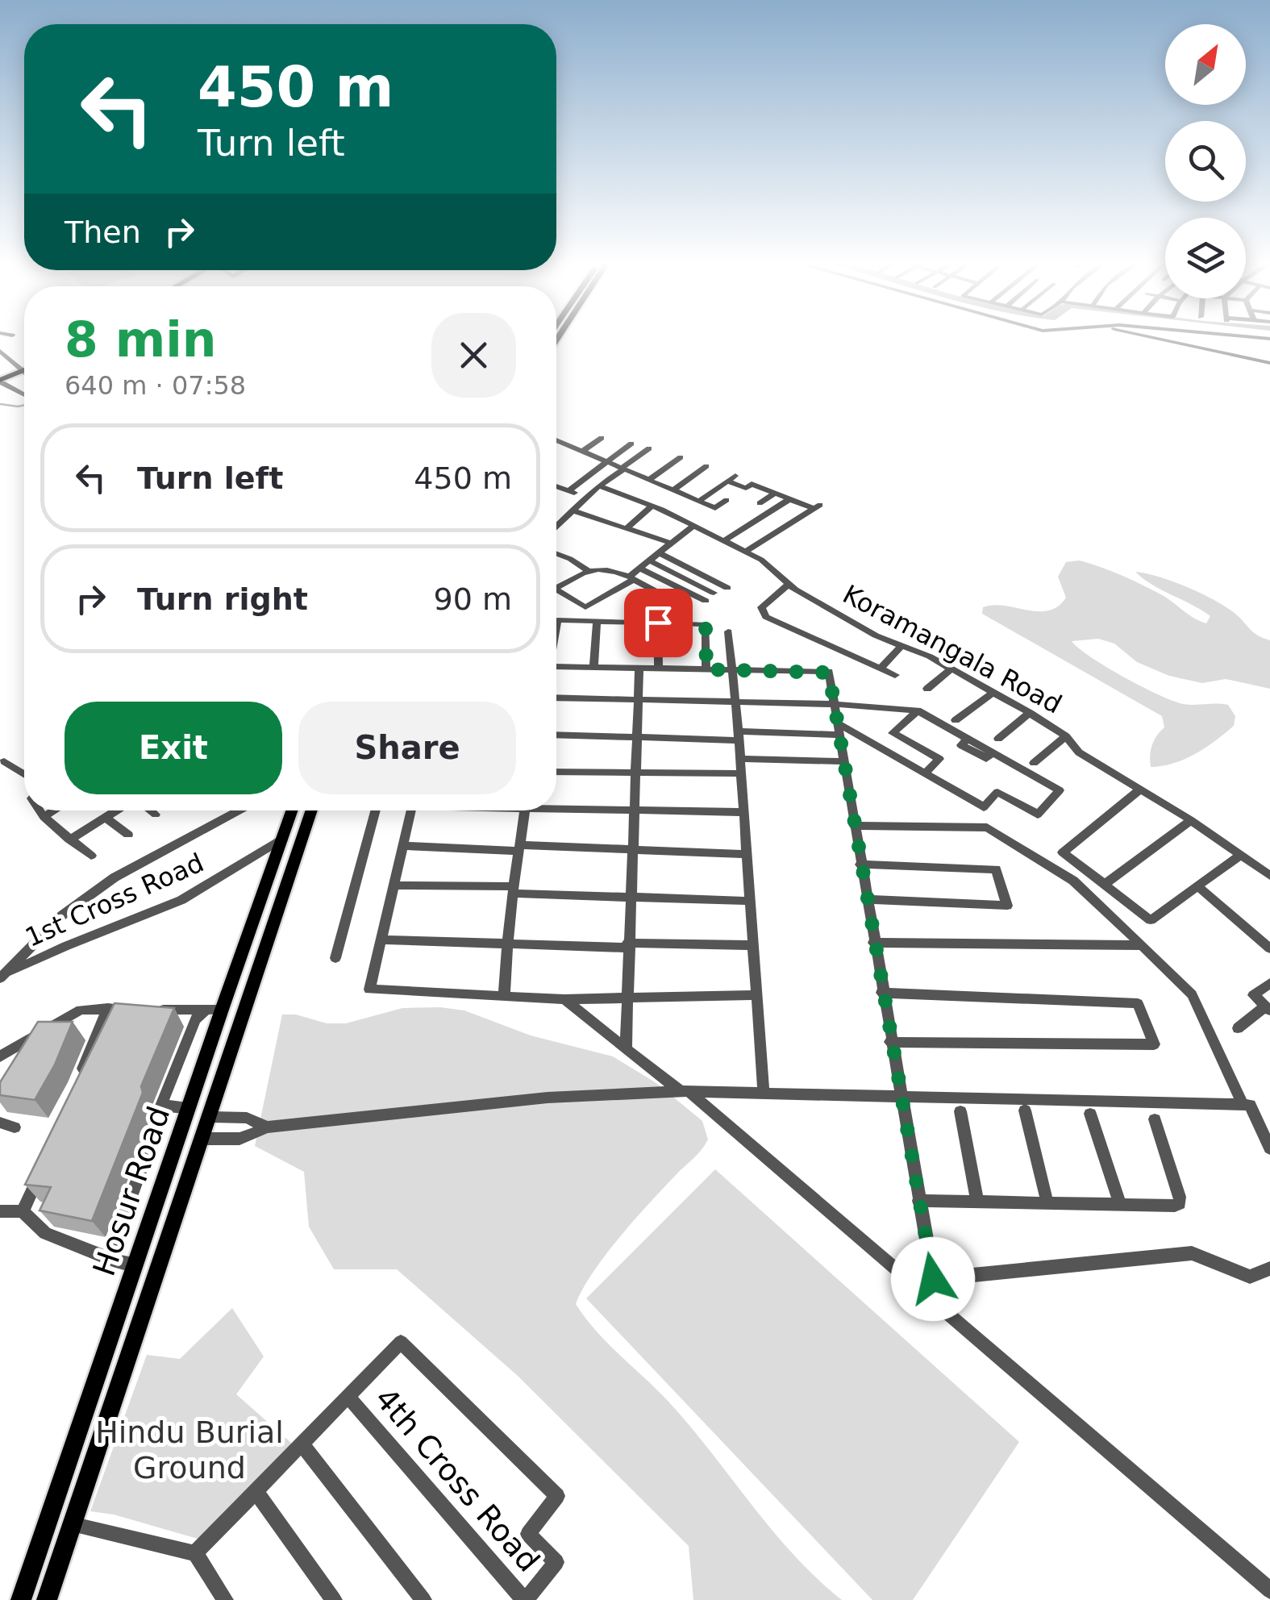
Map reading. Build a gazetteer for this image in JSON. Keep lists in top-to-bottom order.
{
  "streets": {
    "main road": ["Hosur Road"],
    "street": ["Koramangala Road", "1st Cross Road", "4th Cross Road"]
  },
  "crossings": [
    ["1st Cross Road", "Hosur Road"]
  ],
  "parks": ["Hindu Burial Ground"],
  "north": "top right",
  "page": {
    "turn": ["450 m", "Turn left"],
    "then": "Then",
    "heading": ["8 min", "640 m · 07:58"],
    "list": [
      {
        "name": "Turn left",
        "value": "450 m"
      },
      {
        "name": "Turn right",
        "value": "90 m"
      }
    ],
    "buttons": ["Exit", "Share"]
  }
}
